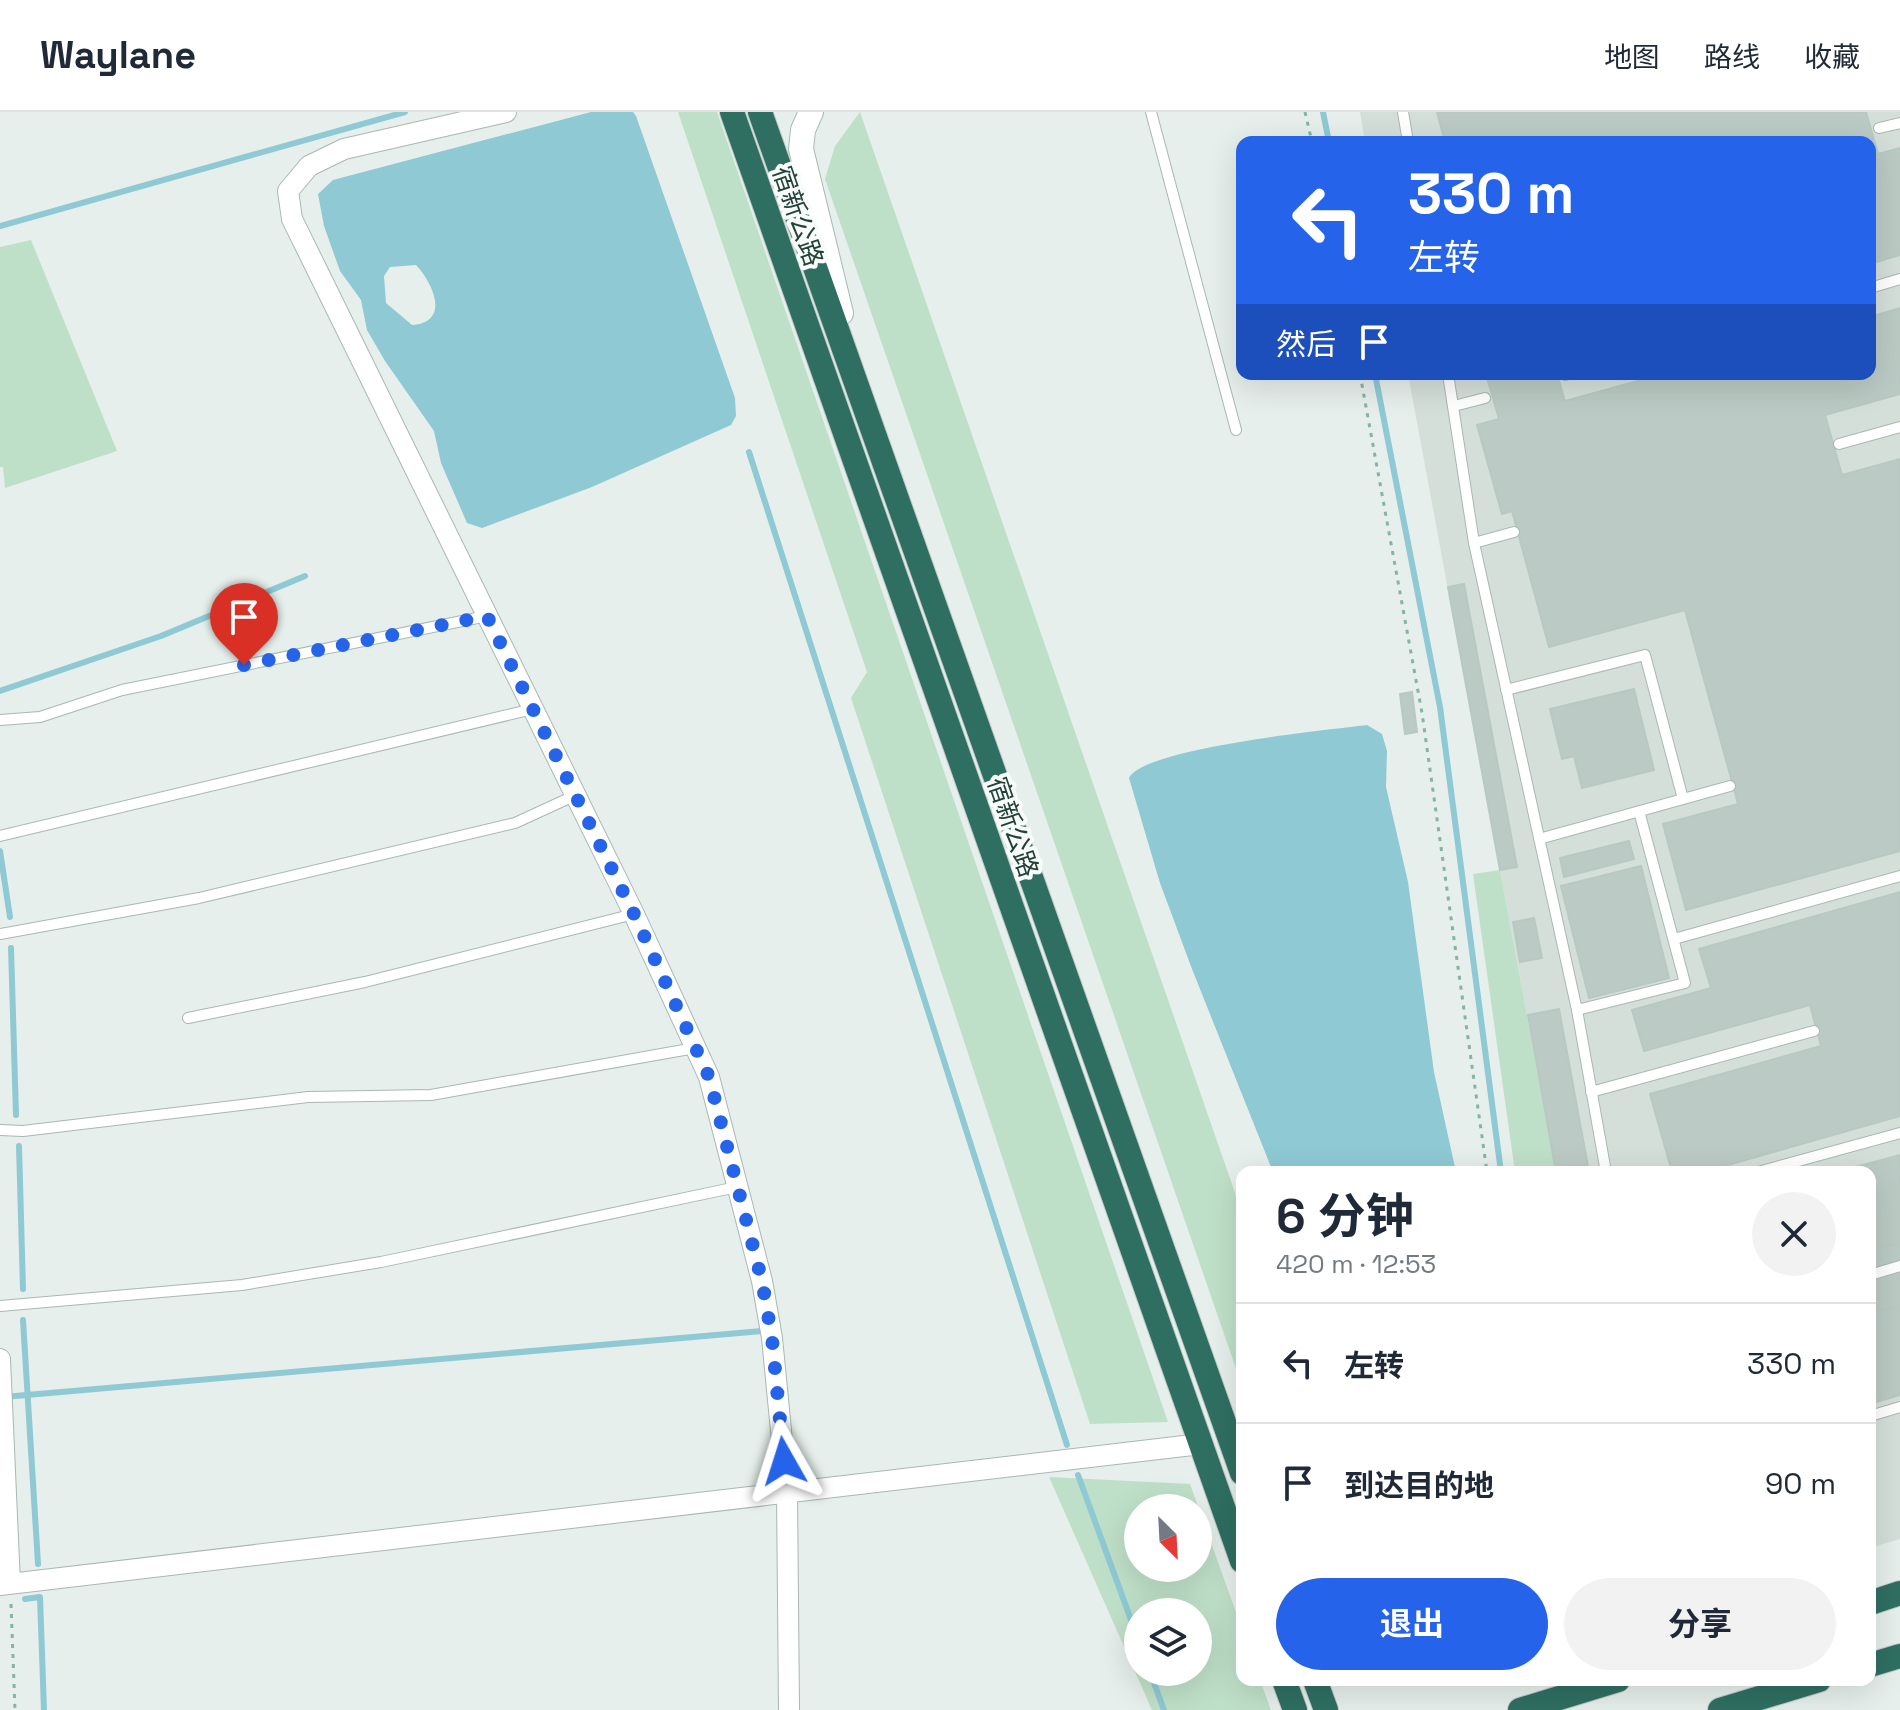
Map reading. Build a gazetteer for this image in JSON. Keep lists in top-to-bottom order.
{
  "streets": {
    "highway": ["宿新公路"]
  },
  "north": "bottom right",
  "page": {
    "header": "Waylane",
    "nav": ["地图", "路线", "收藏"],
    "turn": ["330 m", "左转"],
    "then": "然后",
    "heading": ["6 分钟", "420 m · 12:53"],
    "list": [
      {
        "name": "左转",
        "value": "330 m"
      },
      {
        "name": "到达目的地",
        "value": "90 m"
      }
    ],
    "buttons": ["退出", "分享"]
  }
}
